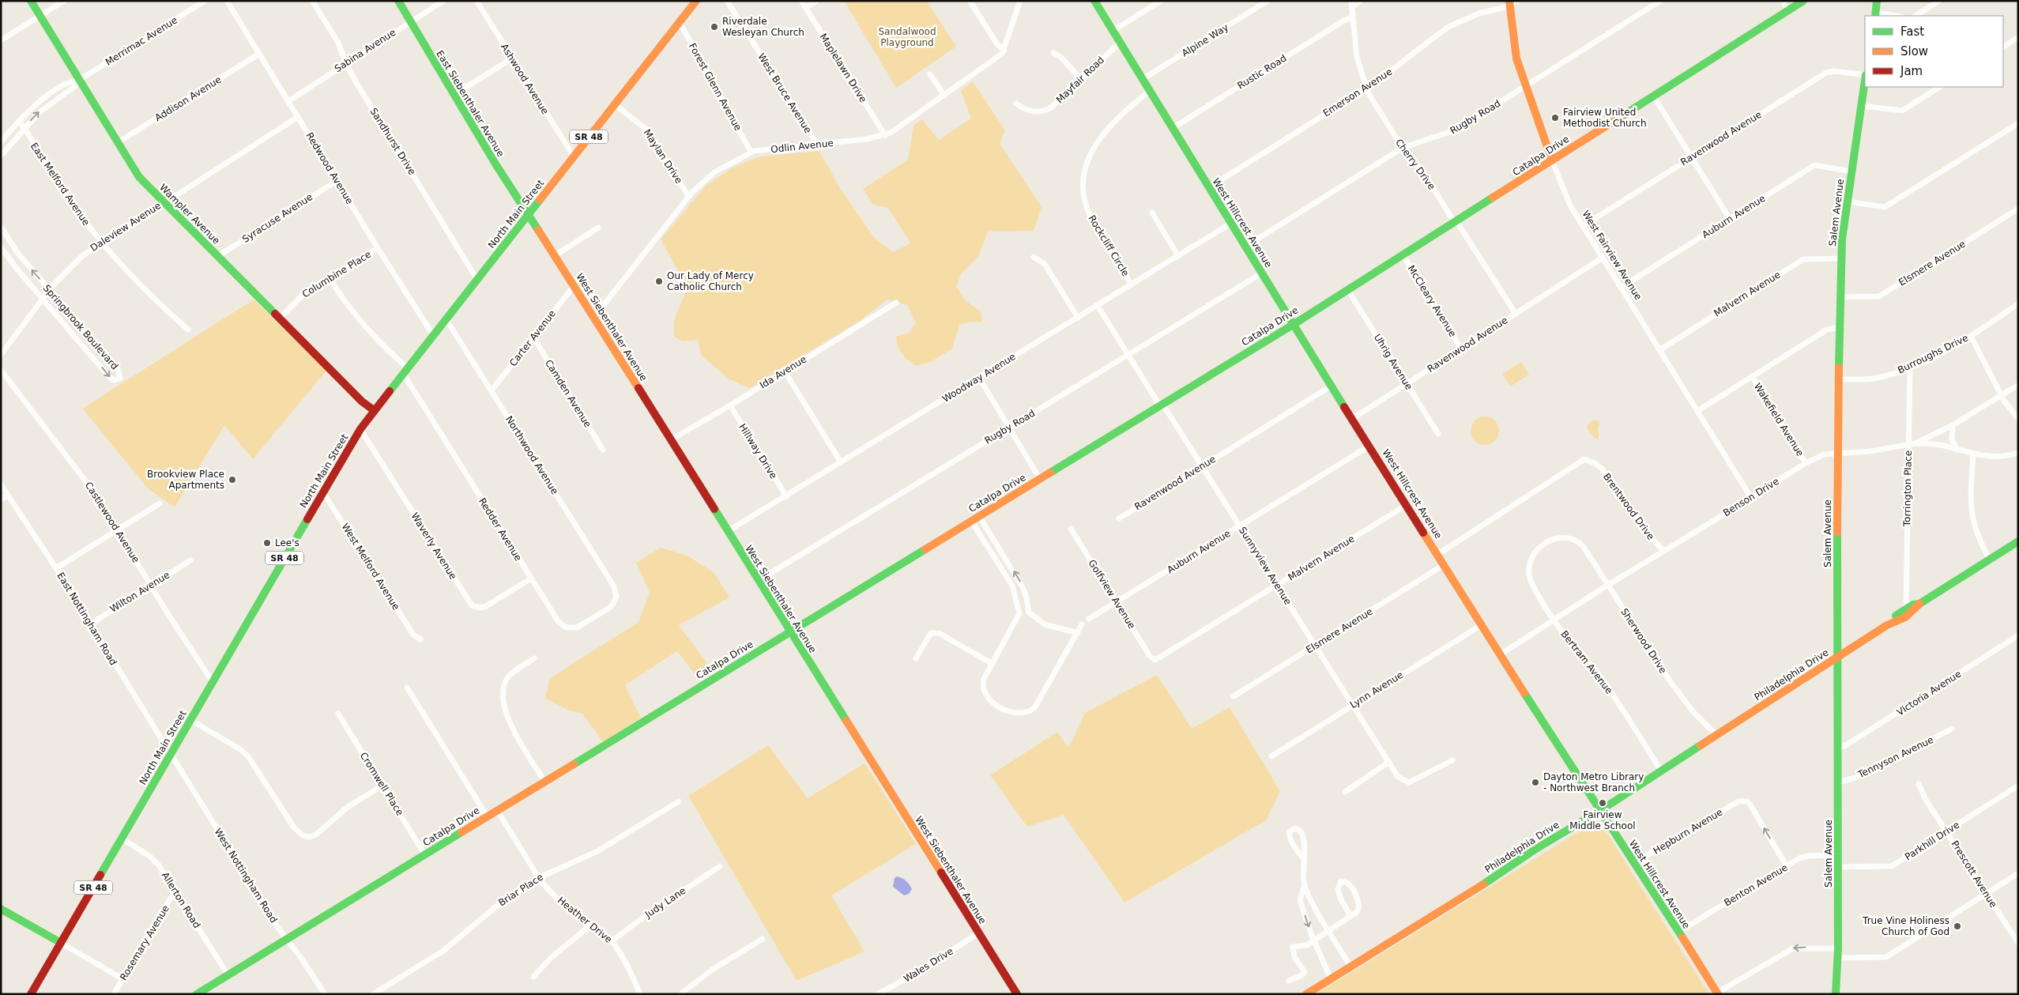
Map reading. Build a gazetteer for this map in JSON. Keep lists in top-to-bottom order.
{
  "streets": {
    "main road": [
      "East Siebenthaler Avenue",
      "SR 48",
      "Catalpa Drive",
      "Salem Avenue",
      "Wampler Avenue",
      "North Main Street",
      "West Hillcrest Avenue",
      "West Fairview Avenue",
      "West Siebenthaler Avenue",
      "Philadelphia Drive"
    ],
    "street": [
      "Alpine Way",
      "Merrimac Avenue",
      "Sabina Avenue",
      "Maplelawn Drive",
      "Rustic Road",
      "Ashwood Avenue",
      "Mayfair Road",
      "Forest Glenn Avenue",
      "Emerson Avenue",
      "West Bruce Avenue",
      "Addison Avenue",
      "Rugby Road",
      "Ravenwood Avenue",
      "Sandhurst Drive",
      "Odlin Avenue",
      "Maylan Drive",
      "Cherry Drive",
      "Redwood Avenue",
      "East Melford Avenue",
      "Auburn Avenue",
      "Syracuse Avenue",
      "Daleview Avenue",
      "Rockcliff Circle",
      "Elsmere Avenue",
      "Columbine Place",
      "Malvern Avenue",
      "McCleary Avenue",
      "Springbrook Boulevard",
      "Carter Avenue",
      "Burroughs Drive",
      "Uhrig Avenue",
      "Ida Avenue",
      "Woodway Avenue",
      "Camden Avenue",
      "Wakefield Avenue",
      "Hillway Drive",
      "Northwood Avenue",
      "Torrington Place",
      "Benson Drive",
      "Brentwood Drive",
      "Castlewood Avenue",
      "Redder Avenue",
      "Waverly Avenue",
      "Sunnyview Avenue",
      "West Melford Avenue",
      "Wilton Avenue",
      "Golfview Avenue",
      "East Nottingham Road",
      "Sherwood Drive",
      "Bertram Avenue",
      "Lynn Avenue",
      "Victoria Avenue",
      "Tennyson Avenue",
      "Cromwell Place",
      "Hepburn Avenue",
      "Parkhill Drive",
      "Prescott Avenue",
      "West Nottingham Road",
      "Benton Avenue",
      "Briar Place",
      "Allerton Road",
      "Judy Lane",
      "Heather Drive",
      "Rosemary Avenue",
      "Wales Drive"
    ]
  },
  "crossings": [
    ["Alpine Way", "West Hillcrest Avenue"],
    ["Merrimac Avenue", "East Melford Avenue"],
    ["Merrimac Avenue", "Wampler Avenue"],
    ["Sabina Avenue", "East Siebenthaler Avenue"],
    ["Sabina Avenue", "Sandhurst Drive"],
    ["Sabina Avenue", "Redwood Avenue"],
    ["Maplelawn Drive", "Odlin Avenue"],
    ["Rustic Road", "Cherry Drive"],
    ["Rustic Road", "West Hillcrest Avenue"],
    ["Ashwood Avenue", "North Main Street"],
    ["Mayfair Road", "West Hillcrest Avenue"],
    ["Forest Glenn Avenue", "Odlin Avenue"],
    ["Forest Glenn Avenue", "North Main Street"],
    ["Emerson Avenue", "Cherry Drive"],
    ["Emerson Avenue", "West Hillcrest Avenue"],
    ["Emerson Avenue", "West Fairview Avenue"],
    ["West Bruce Avenue", "Odlin Avenue"],
    ["Addison Avenue", "Redwood Avenue"],
    ["Addison Avenue", "Wampler Avenue"],
    ["East Siebenthaler Avenue", "North Main Street"],
    ["East Siebenthaler Avenue", "West Siebenthaler Avenue"],
    ["Rugby Road", "Cherry Drive"],
    ["Rugby Road", "West Hillcrest Avenue"],
    ["Rugby Road", "West Fairview Avenue"],
    ["Rugby Road", "West Siebenthaler Avenue"],
    ["Rugby Road", "Sunnyview Avenue"],
    ["Ravenwood Avenue", "Cherry Drive"],
    ["Ravenwood Avenue", "West Hillcrest Avenue"],
    ["Ravenwood Avenue", "West Fairview Avenue"],
    ["Ravenwood Avenue", "McCleary Avenue"],
    ["Ravenwood Avenue", "Uhrig Avenue"],
    ["Ravenwood Avenue", "Sunnyview Avenue"],
    ["Sandhurst Drive", "North Main Street"],
    ["Odlin Avenue", "Maylan Drive"],
    ["Odlin Avenue", "West Siebenthaler Avenue"],
    ["Catalpa Drive", "Cherry Drive"],
    ["Catalpa Drive", "West Hillcrest Avenue"],
    ["Catalpa Drive", "West Fairview Avenue"],
    ["Catalpa Drive", "McCleary Avenue"],
    ["Catalpa Drive", "West Siebenthaler Avenue"],
    ["Catalpa Drive", "Uhrig Avenue"],
    ["Catalpa Drive", "Sunnyview Avenue"],
    ["Catalpa Drive", "Cromwell Place"],
    ["Catalpa Drive", "West Nottingham Road"],
    ["Catalpa Drive", "Allerton Road"],
    ["Catalpa Drive", "Heather Drive"],
    ["Maylan Drive", "North Main Street"],
    ["Redwood Avenue", "North Main Street"],
    ["Redwood Avenue", "Syracuse Avenue"],
    ["Redwood Avenue", "Daleview Avenue"],
    ["Redwood Avenue", "Columbine Place"],
    ["East Melford Avenue", "Daleview Avenue"],
    ["Salem Avenue", "Auburn Avenue"],
    ["Salem Avenue", "Elsmere Avenue"],
    ["Salem Avenue", "Malvern Avenue"],
    ["Salem Avenue", "Burroughs Drive"],
    ["Salem Avenue", "Benson Drive"],
    ["Salem Avenue", "Philadelphia Drive"],
    ["Salem Avenue", "Victoria Avenue"],
    ["Salem Avenue", "Tennyson Avenue"],
    ["Salem Avenue", "Parkhill Drive"],
    ["Salem Avenue", "Benton Avenue"],
    ["Wampler Avenue", "North Main Street"],
    ["Wampler Avenue", "Syracuse Avenue"],
    ["Wampler Avenue", "Daleview Avenue"],
    ["Wampler Avenue", "Columbine Place"],
    ["North Main Street", "West Siebenthaler Avenue"],
    ["North Main Street", "Northwood Avenue"],
    ["North Main Street", "Castlewood Avenue"],
    ["North Main Street", "Redder Avenue"],
    ["North Main Street", "Waverly Avenue"],
    ["North Main Street", "West Melford Avenue"],
    ["North Main Street", "East Nottingham Road"],
    ["North Main Street", "West Nottingham Road"],
    ["North Main Street", "Allerton Road"],
    ["Auburn Avenue", "West Hillcrest Avenue"],
    ["Auburn Avenue", "West Fairview Avenue"],
    ["Auburn Avenue", "Sunnyview Avenue"],
    ["Auburn Avenue", "Golfview Avenue"],
    ["West Hillcrest Avenue", "Rockcliff Circle"],
    ["West Hillcrest Avenue", "Elsmere Avenue"],
    ["West Hillcrest Avenue", "Malvern Avenue"],
    ["West Hillcrest Avenue", "Woodway Avenue"],
    ["West Hillcrest Avenue", "Benson Drive"],
    ["West Hillcrest Avenue", "Brentwood Drive"],
    ["West Hillcrest Avenue", "Philadelphia Drive"],
    ["West Hillcrest Avenue", "Lynn Avenue"],
    ["West Hillcrest Avenue", "Hepburn Avenue"],
    ["West Hillcrest Avenue", "Benton Avenue"],
    ["Daleview Avenue", "Springbrook Boulevard"],
    ["Rockcliff Circle", "Woodway Avenue"],
    ["West Fairview Avenue", "Malvern Avenue"],
    ["West Fairview Avenue", "Benson Drive"],
    ["Elsmere Avenue", "Sunnyview Avenue"],
    ["Columbine Place", "Redder Avenue"],
    ["Malvern Avenue", "Sunnyview Avenue"],
    ["Malvern Avenue", "Golfview Avenue"],
    ["West Siebenthaler Avenue", "Carter Avenue"],
    ["West Siebenthaler Avenue", "Ida Avenue"],
    ["West Siebenthaler Avenue", "Woodway Avenue"],
    ["West Siebenthaler Avenue", "Wales Drive"],
    ["Carter Avenue", "Camden Avenue"],
    ["Carter Avenue", "Northwood Avenue"],
    ["Burroughs Drive", "Torrington Place"],
    ["Ida Avenue", "Hillway Drive"],
    ["Woodway Avenue", "Hillway Drive"],
    ["Woodway Avenue", "Sunnyview Avenue"],
    ["Wakefield Avenue", "Benson Drive"],
    ["Northwood Avenue", "Redder Avenue"],
    ["Torrington Place", "Benson Drive"],
    ["Torrington Place", "Philadelphia Drive"],
    ["Benson Drive", "Brentwood Drive"],
    ["Benson Drive", "Sherwood Drive"],
    ["Benson Drive", "Bertram Avenue"],
    ["Castlewood Avenue", "Wilton Avenue"],
    ["Redder Avenue", "Waverly Avenue"],
    ["Sunnyview Avenue", "Lynn Avenue"],
    ["Wilton Avenue", "East Nottingham Road"],
    ["East Nottingham Road", "West Nottingham Road"],
    ["Sherwood Drive", "Bertram Avenue"],
    ["Sherwood Drive", "Philadelphia Drive"],
    ["Bertram Avenue", "Philadelphia Drive"],
    ["Hepburn Avenue", "Benton Avenue"],
    ["Parkhill Drive", "Prescott Avenue"],
    ["Briar Place", "Heather Drive"],
    ["Allerton Road", "Rosemary Avenue"],
    ["Judy Lane", "Heather Drive"]
  ],
  "parks": ["Sandalwood Playground"],
  "places": [
    "Riverdale Wesleyan Church",
    "Fairview United Methodist Church",
    "Our Lady of Mercy Catholic Church",
    "Brookview Place Apartments",
    "Lee's",
    "Dayton Metro Library - Northwest Branch",
    "Fairview Middle School",
    "True Vine Holiness Church of God"
  ],
  "legend": ["Fast", "Slow", "Jam"]
}
